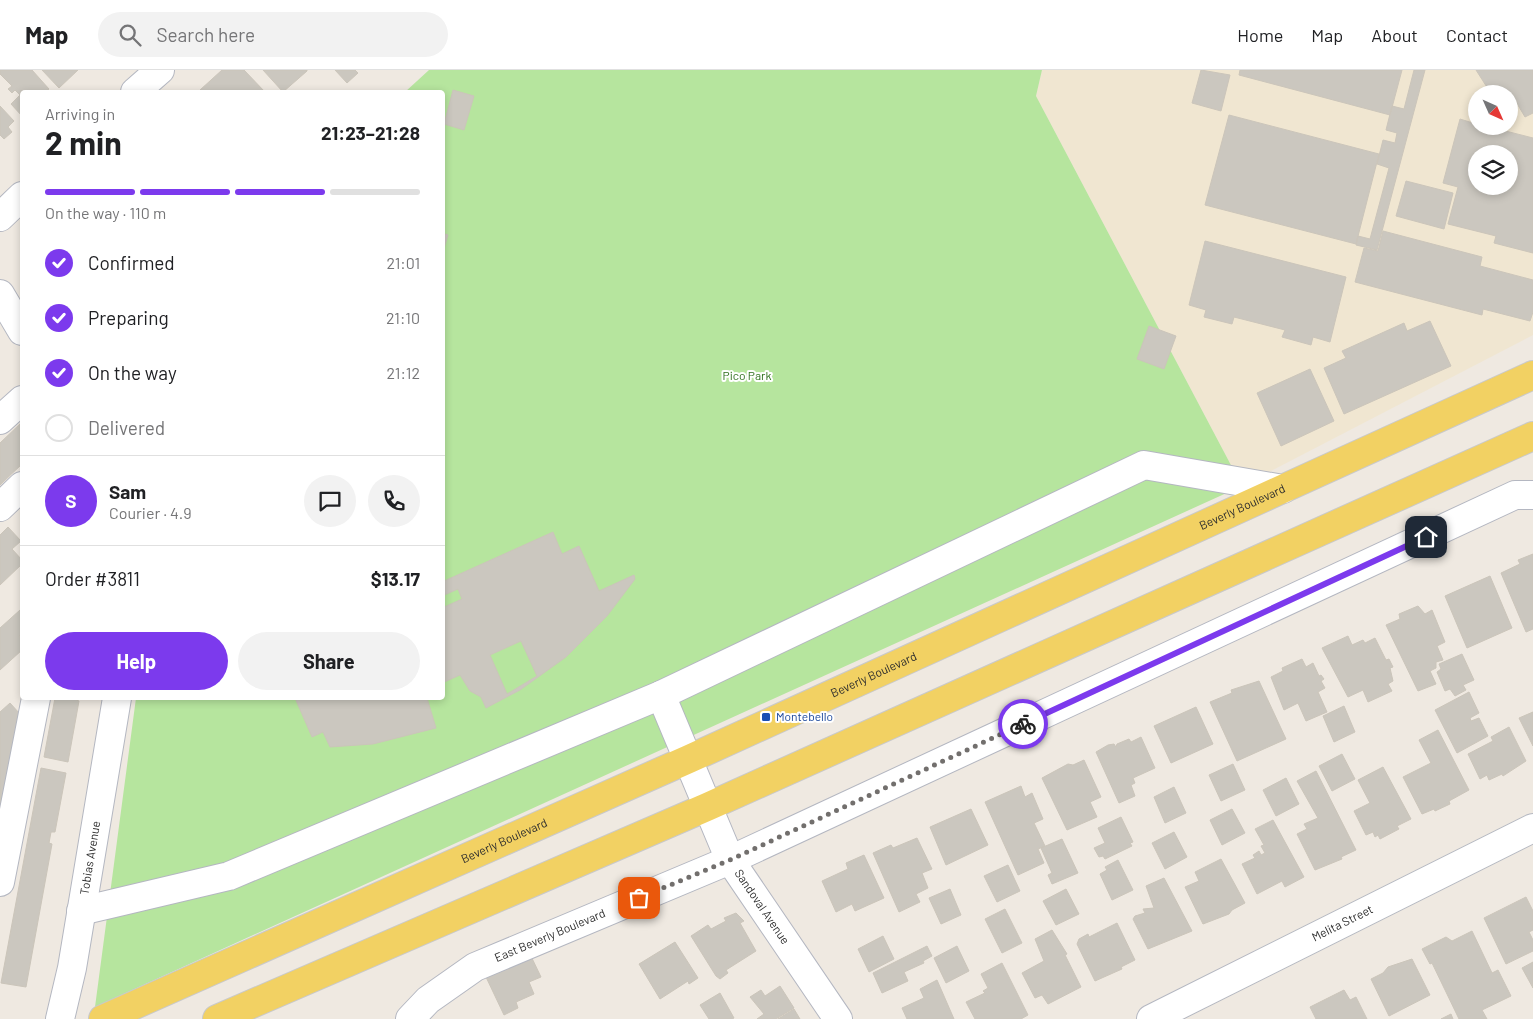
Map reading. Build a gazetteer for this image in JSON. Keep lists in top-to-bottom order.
{
  "streets": {
    "main road": ["Beverly Boulevard"],
    "street": [
      "Tobias Avenue",
      "Sandoval Avenue",
      "Melita Street",
      "East Beverly Boulevard"
    ]
  },
  "crossings": [
    ["Beverly Boulevard", "Sandoval Avenue"],
    ["Sandoval Avenue", "East Beverly Boulevard"]
  ],
  "parks": ["Pico Park"],
  "places": {
    "transit": ["Montebello"]
  },
  "north": "bottom right",
  "page": {
    "header": "Map",
    "search": "Search here",
    "nav": [
      "Home",
      "Map",
      "About",
      "Contact"
    ],
    "heading": ["2 min", "Arriving in", "21:23–21:28"],
    "panel": [
      "Sam",
      "Courier · 4.9",
      "Order #3811",
      "$13.17"
    ],
    "bar": "On the way · 110 m",
    "list": [
      ["Confirmed", "21:01"],
      ["Preparing", "21:10"],
      ["On the way", "21:12"],
      "Delivered"
    ],
    "round": "S",
    "buttons": ["Help", "Share"]
  }
}
